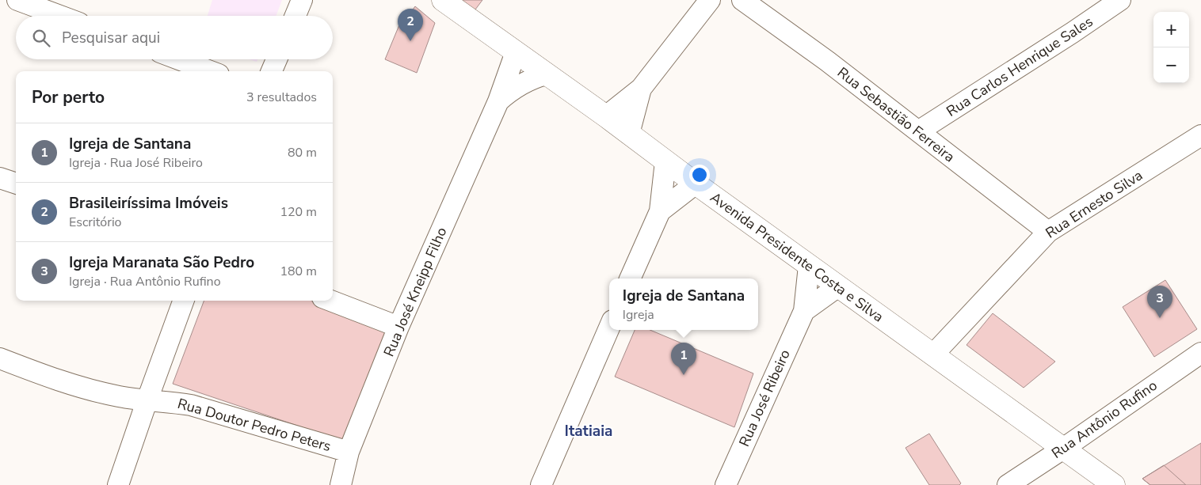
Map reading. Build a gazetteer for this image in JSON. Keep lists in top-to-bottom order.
{
  "streets": {
    "main road": ["Avenida Presidente Costa e Silva"],
    "street": [
      "Rua Carlos Henrique Sales",
      "Rua Sebastião Ferreira",
      "Rua Ernesto Silva",
      "Rua José Kneipp Filho",
      "Rua José Ribeiro",
      "Rua Antônio Rufino",
      "Rua Doutor Pedro Peters"
    ]
  },
  "crossings": [
    ["Rua Carlos Henrique Sales", "Rua Sebastião Ferreira"],
    ["Rua Sebastião Ferreira", "Rua Ernesto Silva"],
    ["Rua Ernesto Silva", "Avenida Presidente Costa e Silva"],
    ["Avenida Presidente Costa e Silva", "Rua José Kneipp Filho"],
    ["Avenida Presidente Costa e Silva", "Rua José Ribeiro"],
    ["Avenida Presidente Costa e Silva", "Rua Antônio Rufino"],
    ["Rua José Kneipp Filho", "Rua Doutor Pedro Peters"]
  ],
  "districts": ["Itatiaia"],
  "page": {
    "pins": ["2", "3", "1"],
    "map_buttons": ["+", "−"],
    "search": "Pesquisar aqui",
    "heading": ["Por perto", "3 resultados"],
    "list": [
      {
        "mark": "1",
        "name": "Igreja de Santana",
        "note": "Igreja · Rua José Ribeiro",
        "value": "80 m"
      },
      {
        "mark": "2",
        "name": "Brasileiríssima Imóveis",
        "note": "Escritório",
        "value": "120 m"
      },
      {
        "mark": "3",
        "name": "Igreja Maranata São Pedro",
        "note": "Igreja · Rua Antônio Rufino",
        "value": "180 m"
      }
    ],
    "popup": ["Igreja de Santana", "Igreja"]
  }
}
